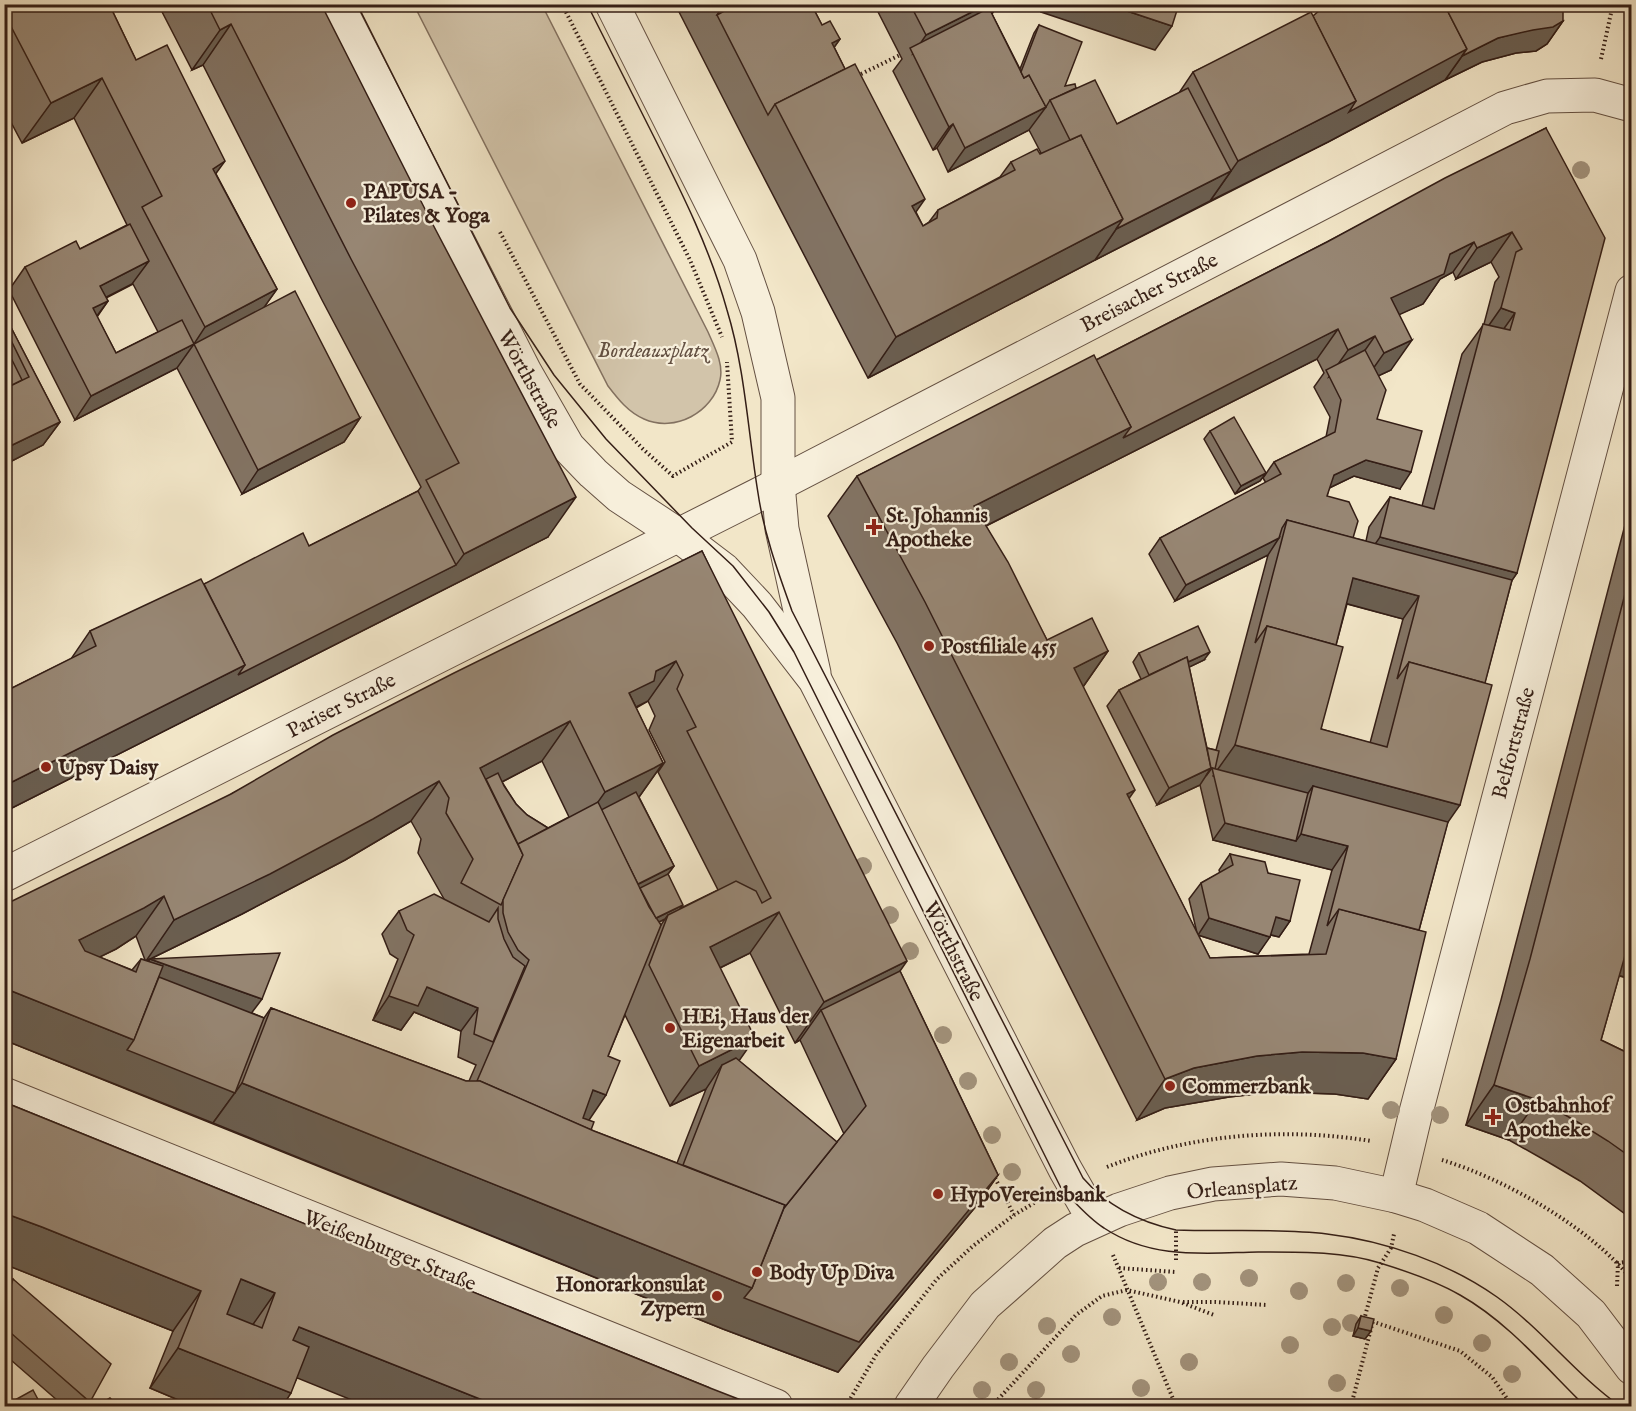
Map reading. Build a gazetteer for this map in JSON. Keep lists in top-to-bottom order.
{
  "streets": {
    "street": [
      "Breisacher Straße",
      "Wörthstraße",
      "Pariser Straße",
      "Belfortstraße",
      "Orleansplatz",
      "Weißenburger Straße"
    ]
  },
  "crossings": [
    ["Breisacher Straße", "Wörthstraße"],
    ["Breisacher Straße", "Pariser Straße"],
    ["Wörthstraße", "Pariser Straße"],
    ["Wörthstraße", "Orleansplatz"],
    ["Belfortstraße", "Orleansplatz"]
  ],
  "parks": ["Bordeauxplatz"],
  "places": {
    "other": [
      "PAPUSA - Pilates & Yoga",
      "Postfiliale 455",
      "Upsy Daisy",
      "HEi, Haus der Eigenarbeit",
      "Commerzbank",
      "HypoVereinsbank",
      "Body Up Diva",
      "Honorarkonsulat Zypern"
    ],
    "health": ["St. Johannis Apotheke", "Ostbahnhof Apotheke"]
  }
}
